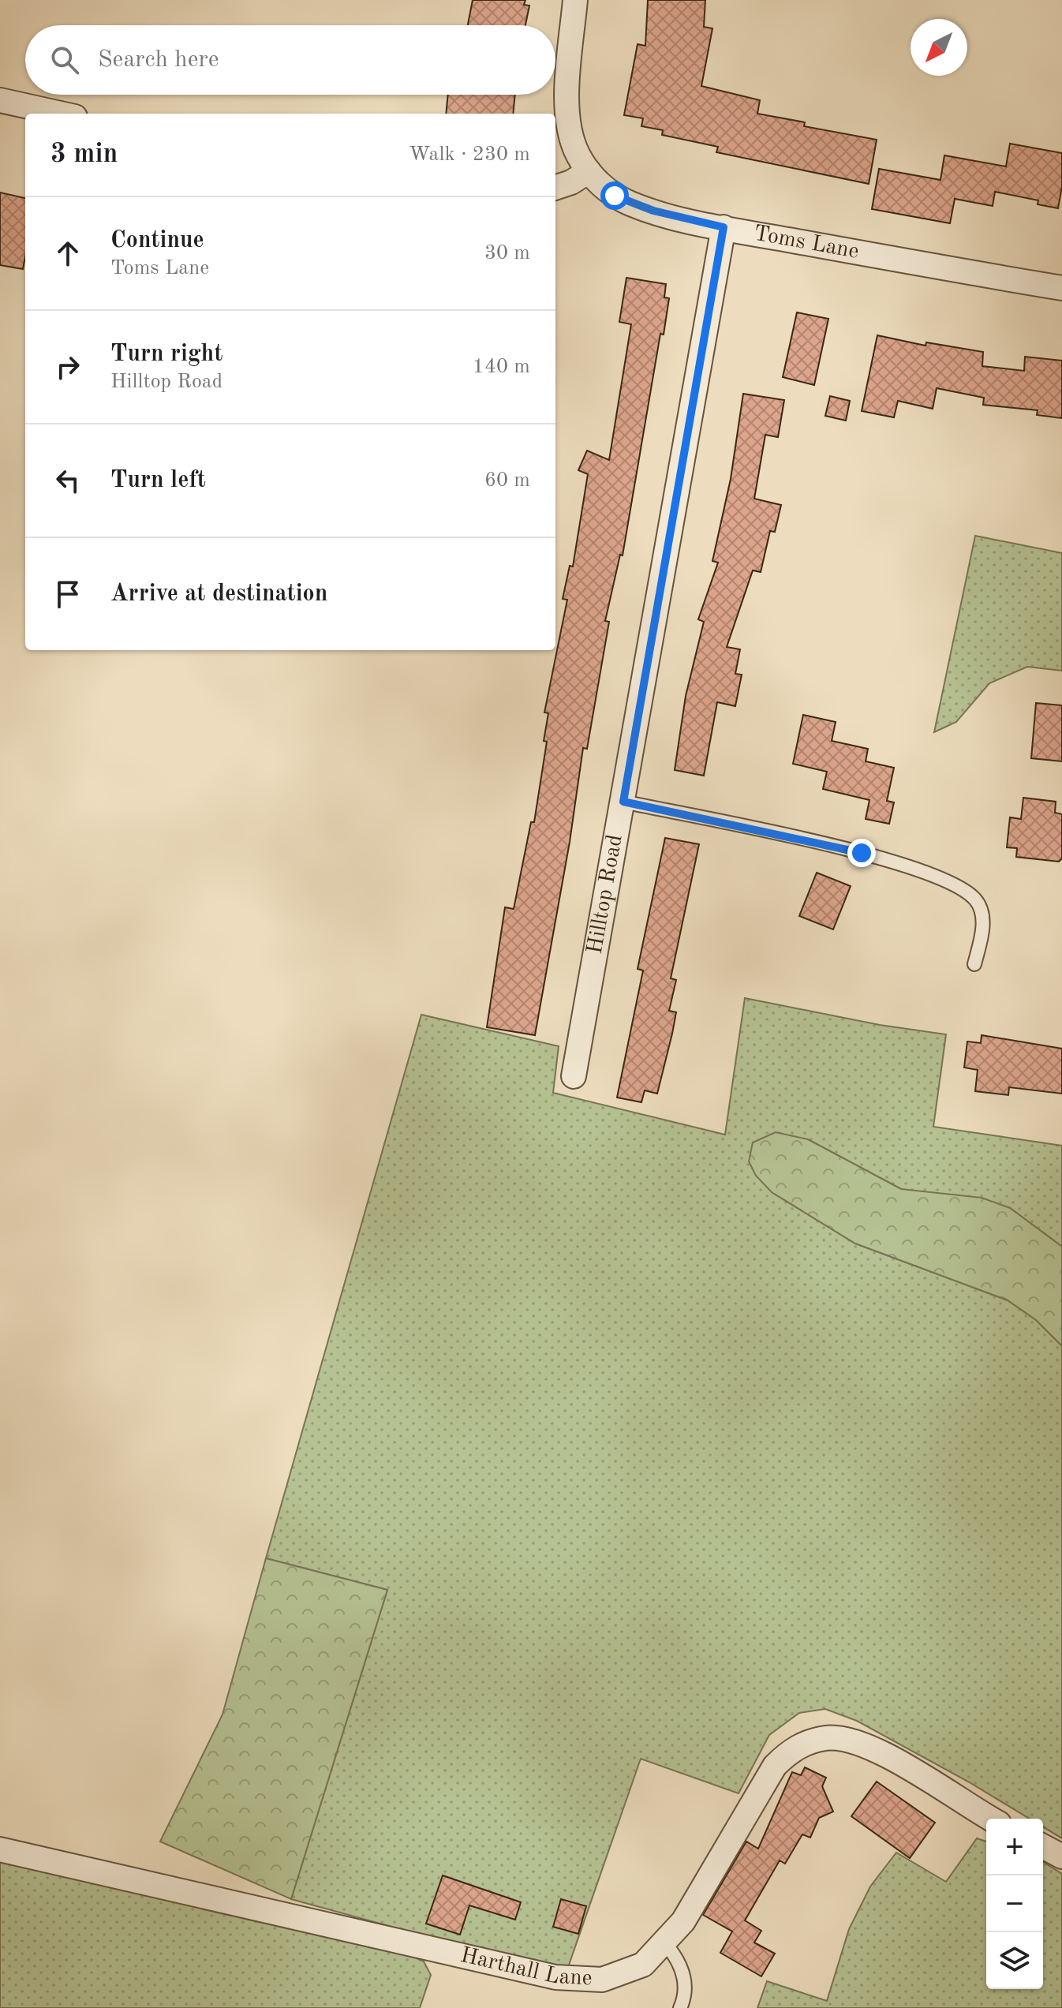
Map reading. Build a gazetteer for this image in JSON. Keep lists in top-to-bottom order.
{
  "streets": {
    "street": ["Toms Lane", "Hilltop Road", "Harthall Lane"]
  },
  "crossings": [
    ["Toms Lane", "Hilltop Road"]
  ],
  "north": "bottom left",
  "page": {
    "search": "Search here",
    "heading": ["3 min", "Walk · 230 m"],
    "list": [
      ["Continue", "Toms Lane", "30 m"],
      ["Turn right", "Hilltop Road", "140 m"],
      ["Turn left", "60 m"],
      "Arrive at destination"
    ],
    "map_buttons": ["+", "−"]
  }
}
